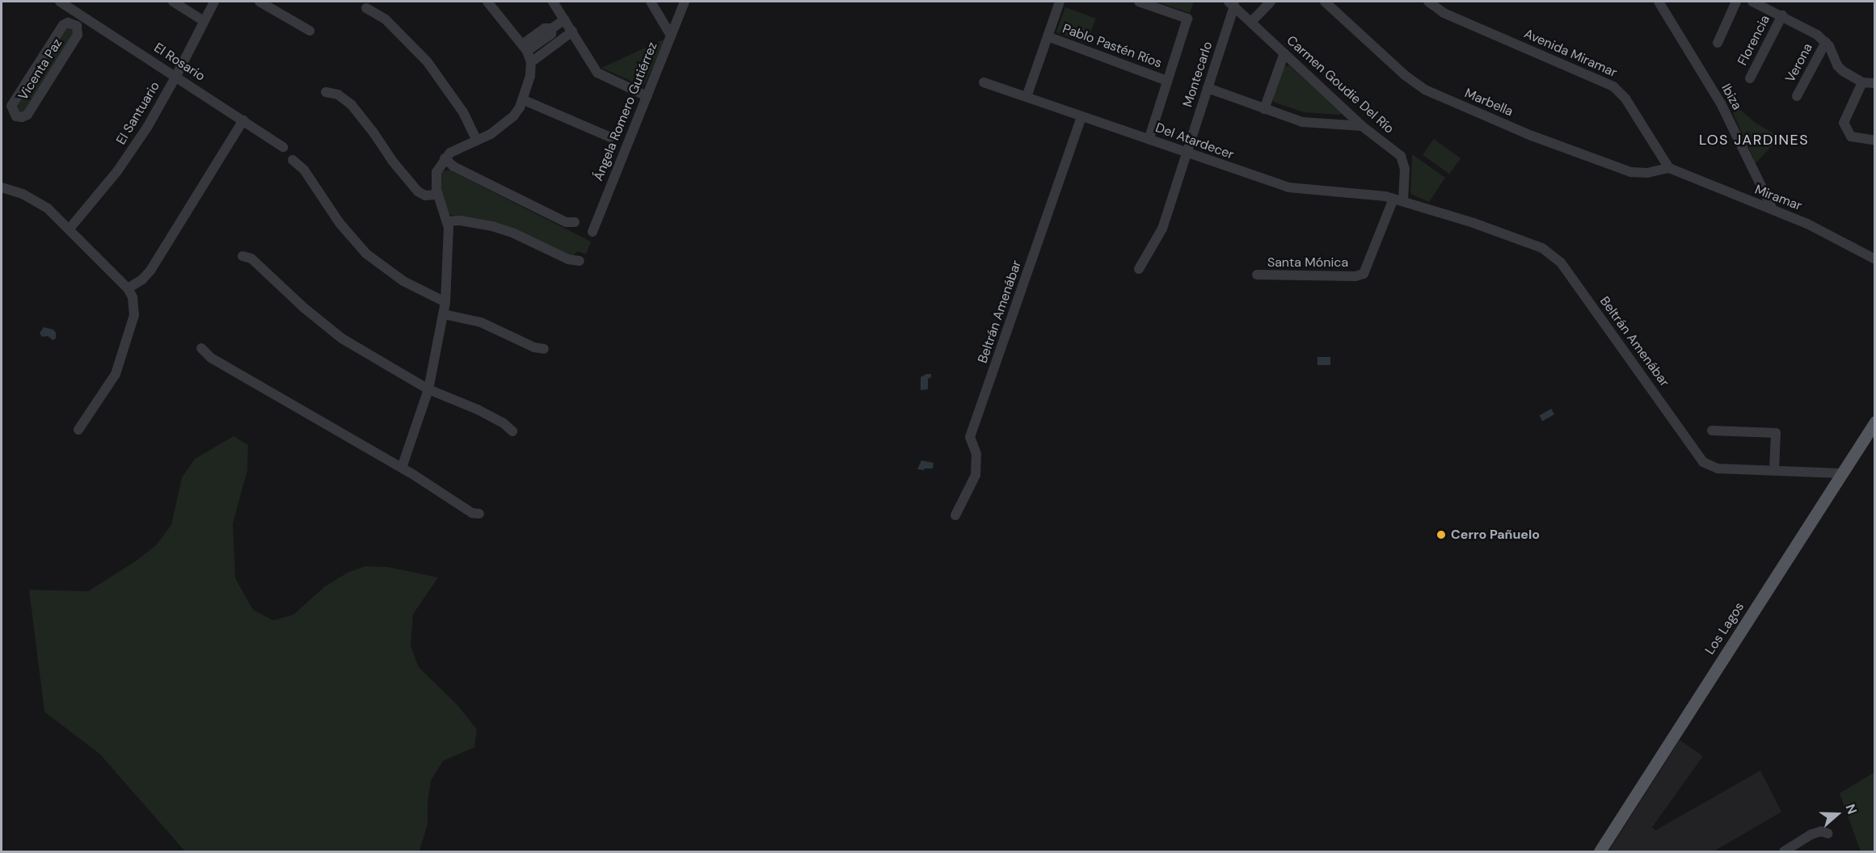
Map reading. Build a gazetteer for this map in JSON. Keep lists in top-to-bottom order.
{
  "streets": {
    "main road": ["Los Lagos"],
    "street": [
      "Florencia",
      "Pablo Pastén Ríos",
      "Avenida Miramar",
      "El Rosario",
      "Verona",
      "Vicenta Paz",
      "Montecarlo",
      "Carmen Goudie Del Río",
      "Ibiza",
      "Marbella",
      "Ángela Romero Gutiérrez",
      "El Santuario",
      "Del Atardecer",
      "Miramar",
      "Santa Mónica",
      "Beltrán Amenábar"
    ]
  },
  "crossings": [
    ["Avenida Miramar", "Marbella"],
    ["Avenida Miramar", "Miramar"],
    ["El Rosario", "Vicenta Paz"],
    ["El Rosario", "El Santuario"],
    ["Montecarlo", "Carmen Goudie Del Río"],
    ["Montecarlo", "Del Atardecer"],
    ["Carmen Goudie Del Río", "Del Atardecer"],
    ["Carmen Goudie Del Río", "Santa Mónica"],
    ["Carmen Goudie Del Río", "Beltrán Amenábar"],
    ["Ibiza", "Miramar"],
    ["Marbella", "Miramar"],
    ["Del Atardecer", "Santa Mónica"],
    ["Del Atardecer", "Beltrán Amenábar"],
    ["Santa Mónica", "Beltrán Amenábar"],
    ["Beltrán Amenábar", "Los Lagos"]
  ],
  "districts": ["LOS JARDINES"],
  "places": ["Cerro Pañuelo"],
  "north": "right"
}
